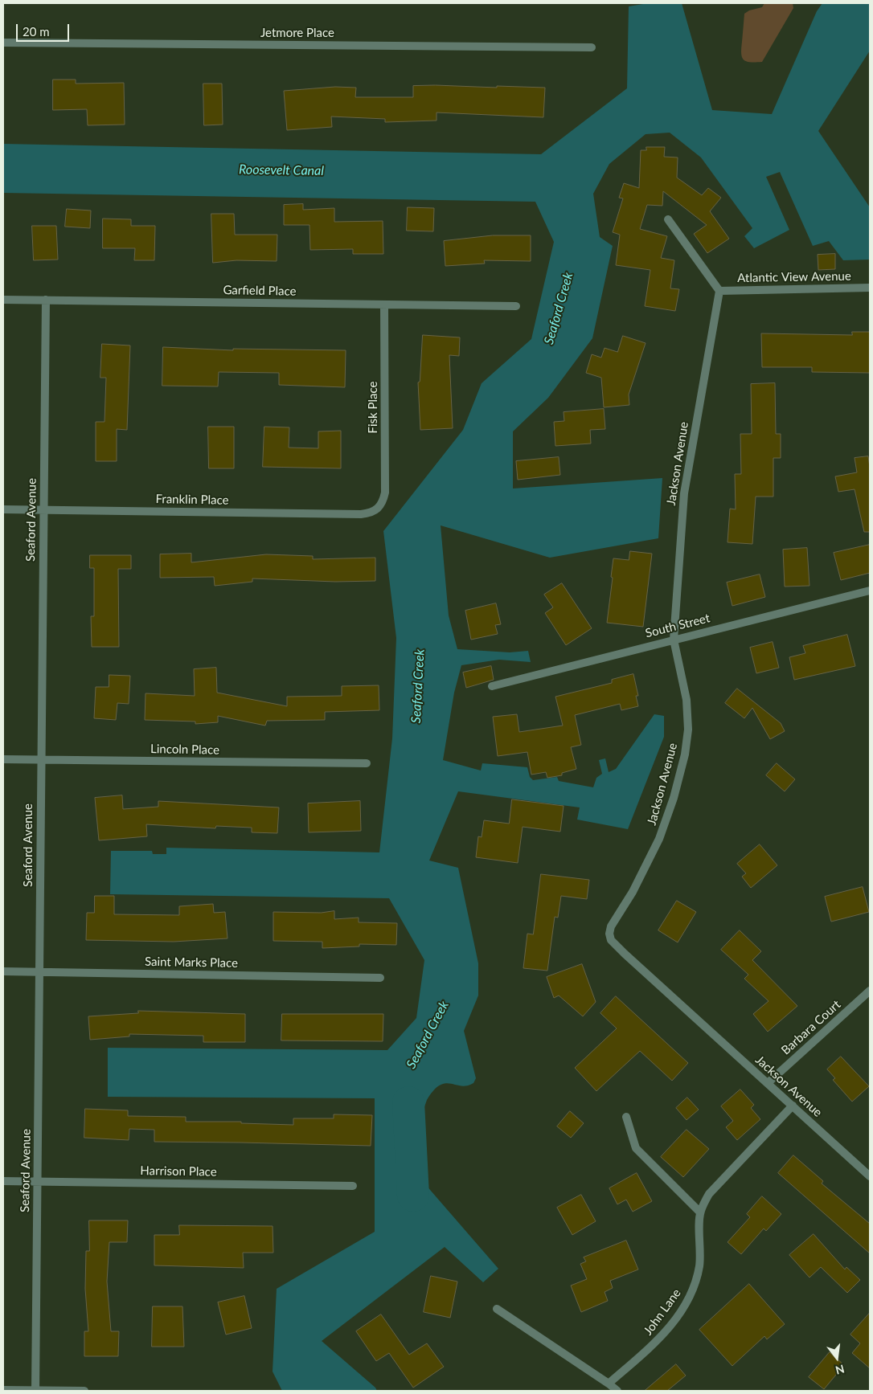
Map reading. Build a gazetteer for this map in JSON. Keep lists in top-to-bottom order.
{
  "streets": {
    "street": [
      "Jetmore Place",
      "Atlantic View Avenue",
      "Garfield Place",
      "Fisk Place",
      "Jackson Avenue",
      "Franklin Place",
      "Seaford Avenue",
      "South Street",
      "Lincoln Place",
      "Saint Marks Place",
      "Barbara Court",
      "Harrison Place",
      "John Lane"
    ]
  },
  "crossings": [
    ["Atlantic View Avenue", "Jackson Avenue"],
    ["Garfield Place", "Fisk Place"],
    ["Garfield Place", "Seaford Avenue"],
    ["Fisk Place", "Franklin Place"],
    ["Jackson Avenue", "South Street"],
    ["Jackson Avenue", "Barbara Court"],
    ["Jackson Avenue", "John Lane"],
    ["Franklin Place", "Seaford Avenue"],
    ["Seaford Avenue", "Lincoln Place"],
    ["Seaford Avenue", "Saint Marks Place"],
    ["Seaford Avenue", "Harrison Place"]
  ],
  "water": ["Roosevelt Canal", "Seaford Creek"],
  "scale_bar": "20 m",
  "north": "bottom"
}
